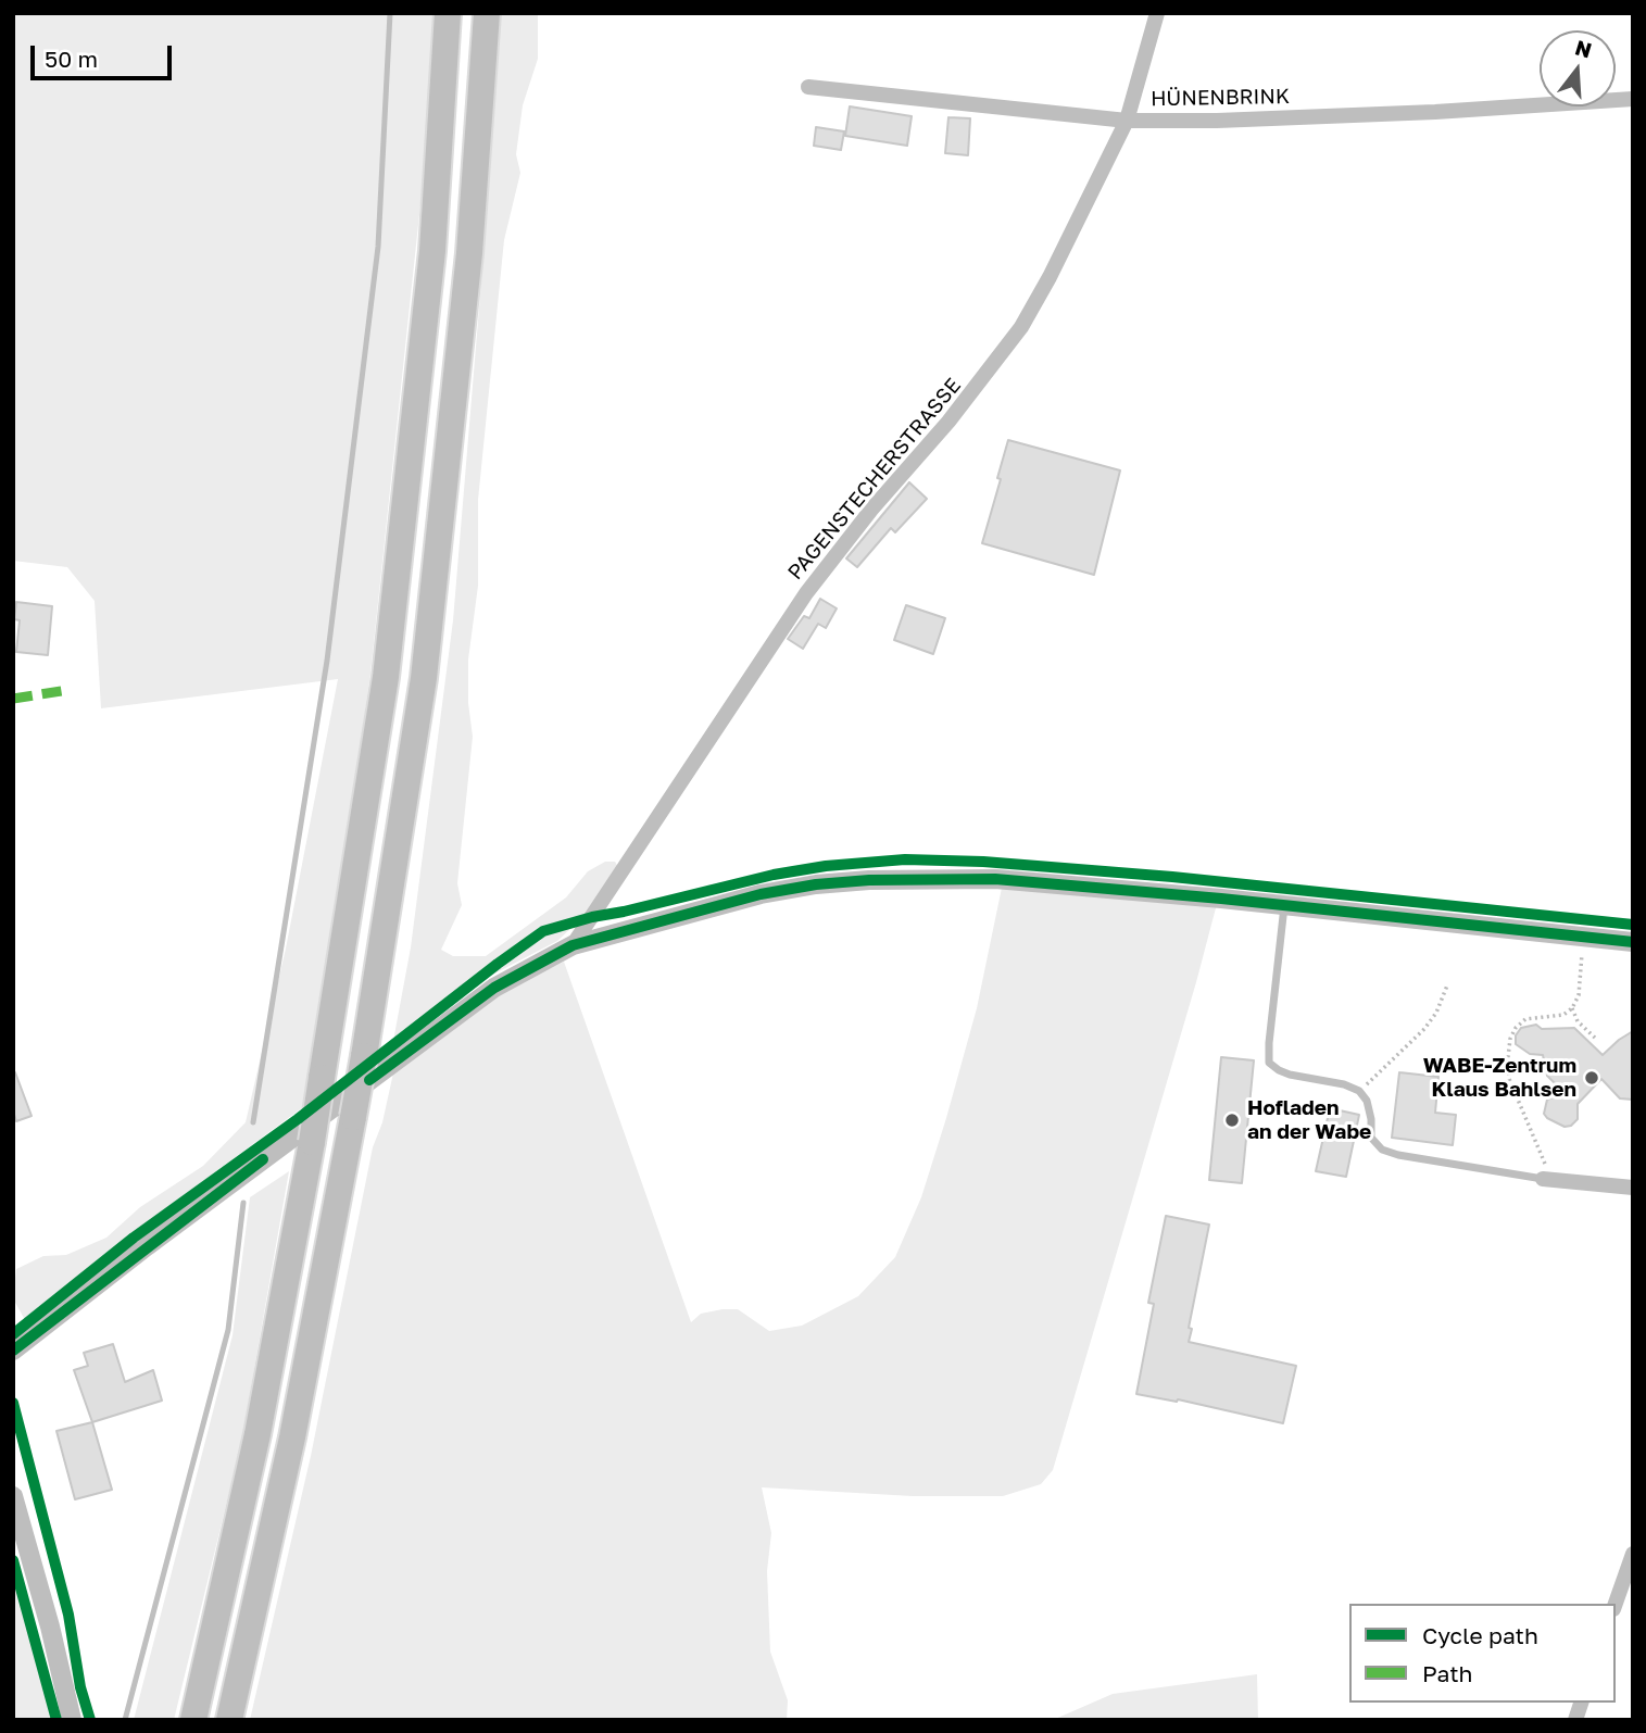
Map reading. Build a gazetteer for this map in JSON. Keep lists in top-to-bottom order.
{
  "streets": {
    "street": ["HÜNENBRINK", "PAGENSTECHERSTRASSE"]
  },
  "crossings": [
    ["HÜNENBRINK", "PAGENSTECHERSTRASSE"]
  ],
  "places": ["WABE-Zentrum Klaus Bahlsen", "Hofladen an der Wabe"],
  "legend": ["Cycle path", "Path"],
  "scale_bar": "50 m",
  "north": "top"
}
